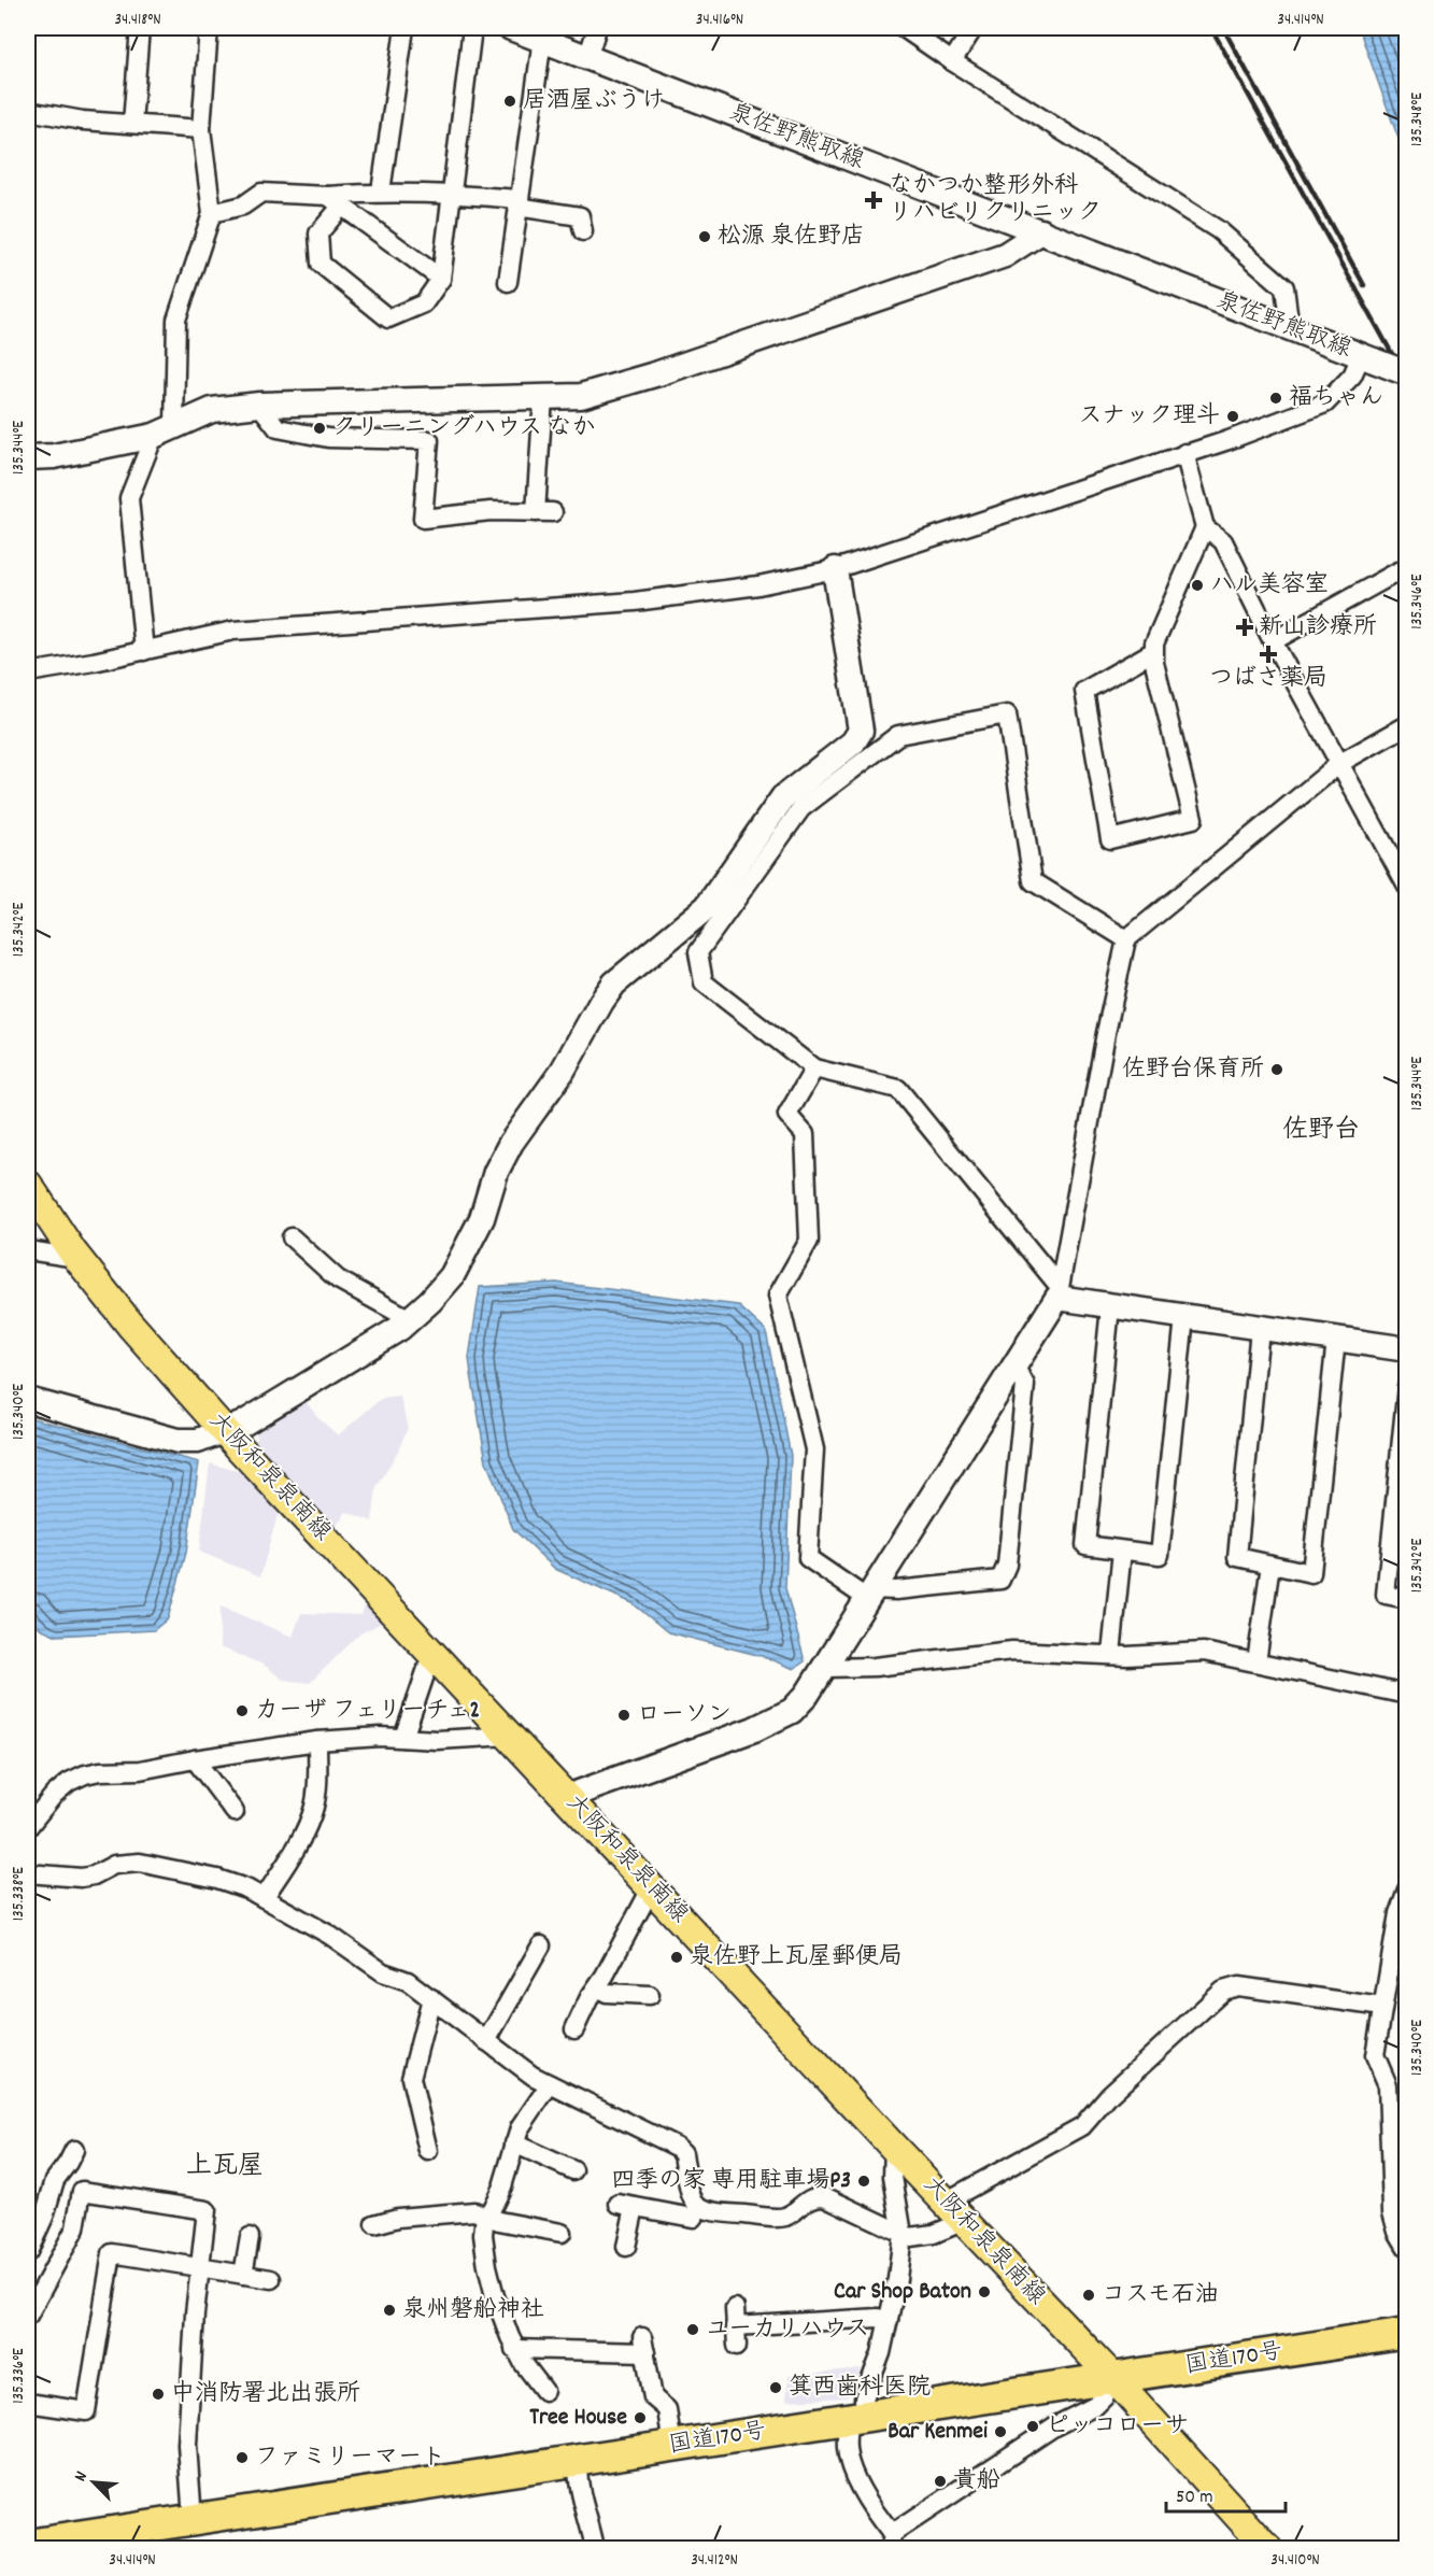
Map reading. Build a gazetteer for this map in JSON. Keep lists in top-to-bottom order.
{
  "streets": {
    "highway": ["国道170号"],
    "main road": ["大阪和泉泉南線"],
    "street": ["泉佐野熊取線"]
  },
  "crossings": [
    ["大阪和泉泉南線", "国道170号"]
  ],
  "districts": ["佐野台", "上瓦屋"],
  "places": {
    "other": [
      "居酒屋ぶうけ",
      "松源 泉佐野店",
      "福ちゃん",
      "スナック理斗",
      "クリーニングハウス なか",
      "ハル美容室",
      "佐野台保育所",
      "カーザ フェリーチェ2",
      "ローソン",
      "泉佐野上瓦屋郵便局",
      "四季の家 専用駐車場P3",
      "Car Shop Baton",
      "コスモ石油",
      "泉州磐船神社",
      "ユーカリハウス",
      "箕西歯科医院",
      "中消防署北出張所",
      "Tree House",
      "ピッコローサ",
      "Bar Kenmei",
      "ファミリーマート",
      "貴船"
    ],
    "health": ["なかつか整形外科 リハビリクリニック", "新山診療所", "つばさ薬局"]
  },
  "scale_bar": "50 m",
  "north": "top left",
  "coordinates": [
    "34.418°N",
    "34.416°N",
    "34.414°N",
    "135.348°E",
    "135.344°E",
    "135.346°E",
    "135.342°E",
    "135.340°E",
    "135.338°E",
    "135.336°E",
    "34.412°N",
    "34.410°N"
  ]
}
